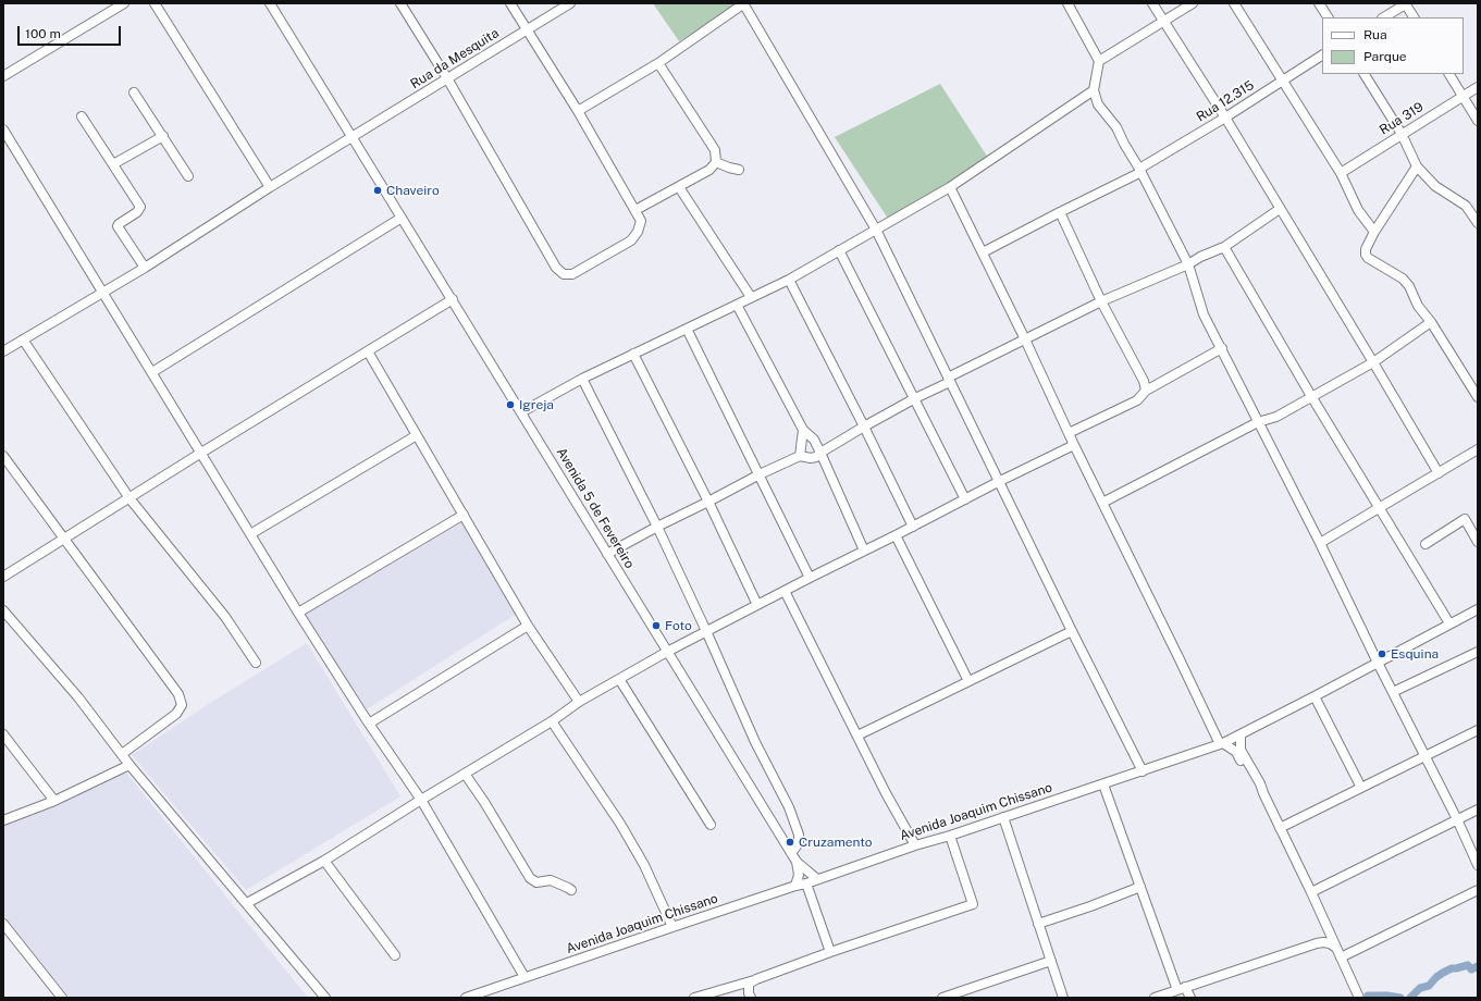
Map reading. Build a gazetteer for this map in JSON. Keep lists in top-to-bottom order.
{
  "streets": {
    "street": [
      "Rua da Mesquita",
      "Rua 12.315",
      "Rua 319",
      "Avenida 5 de Fevereiro",
      "Avenida Joaquim Chissano"
    ]
  },
  "crossings": [
    ["Rua da Mesquita", "Avenida 5 de Fevereiro"]
  ],
  "places": [
    "Chaveiro",
    "Igreja",
    "Foto",
    "Esquina",
    "Cruzamento"
  ],
  "legend": ["Rua", "Parque"],
  "scale_bar": "100 m"
}
